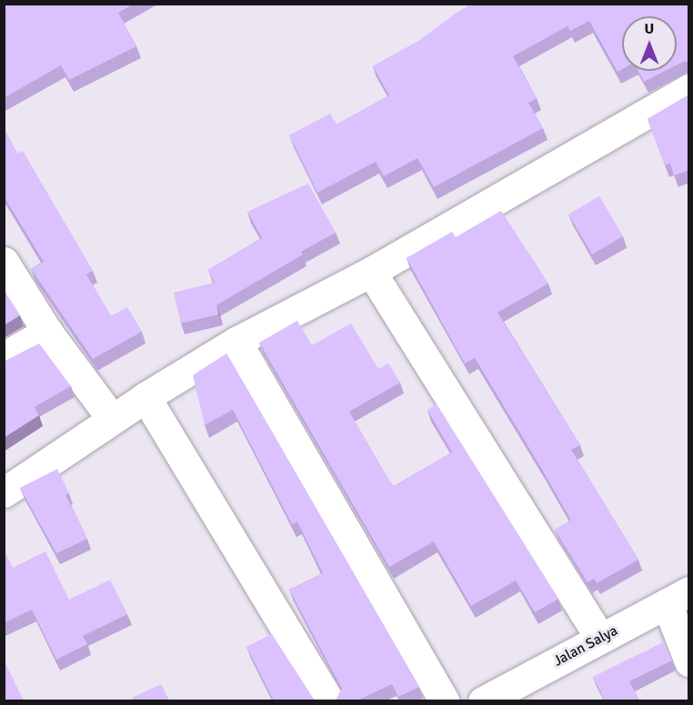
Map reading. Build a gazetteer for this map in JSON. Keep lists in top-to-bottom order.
{
  "streets": {
    "street": ["Jalan Salya"]
  },
  "north": "top"
}
